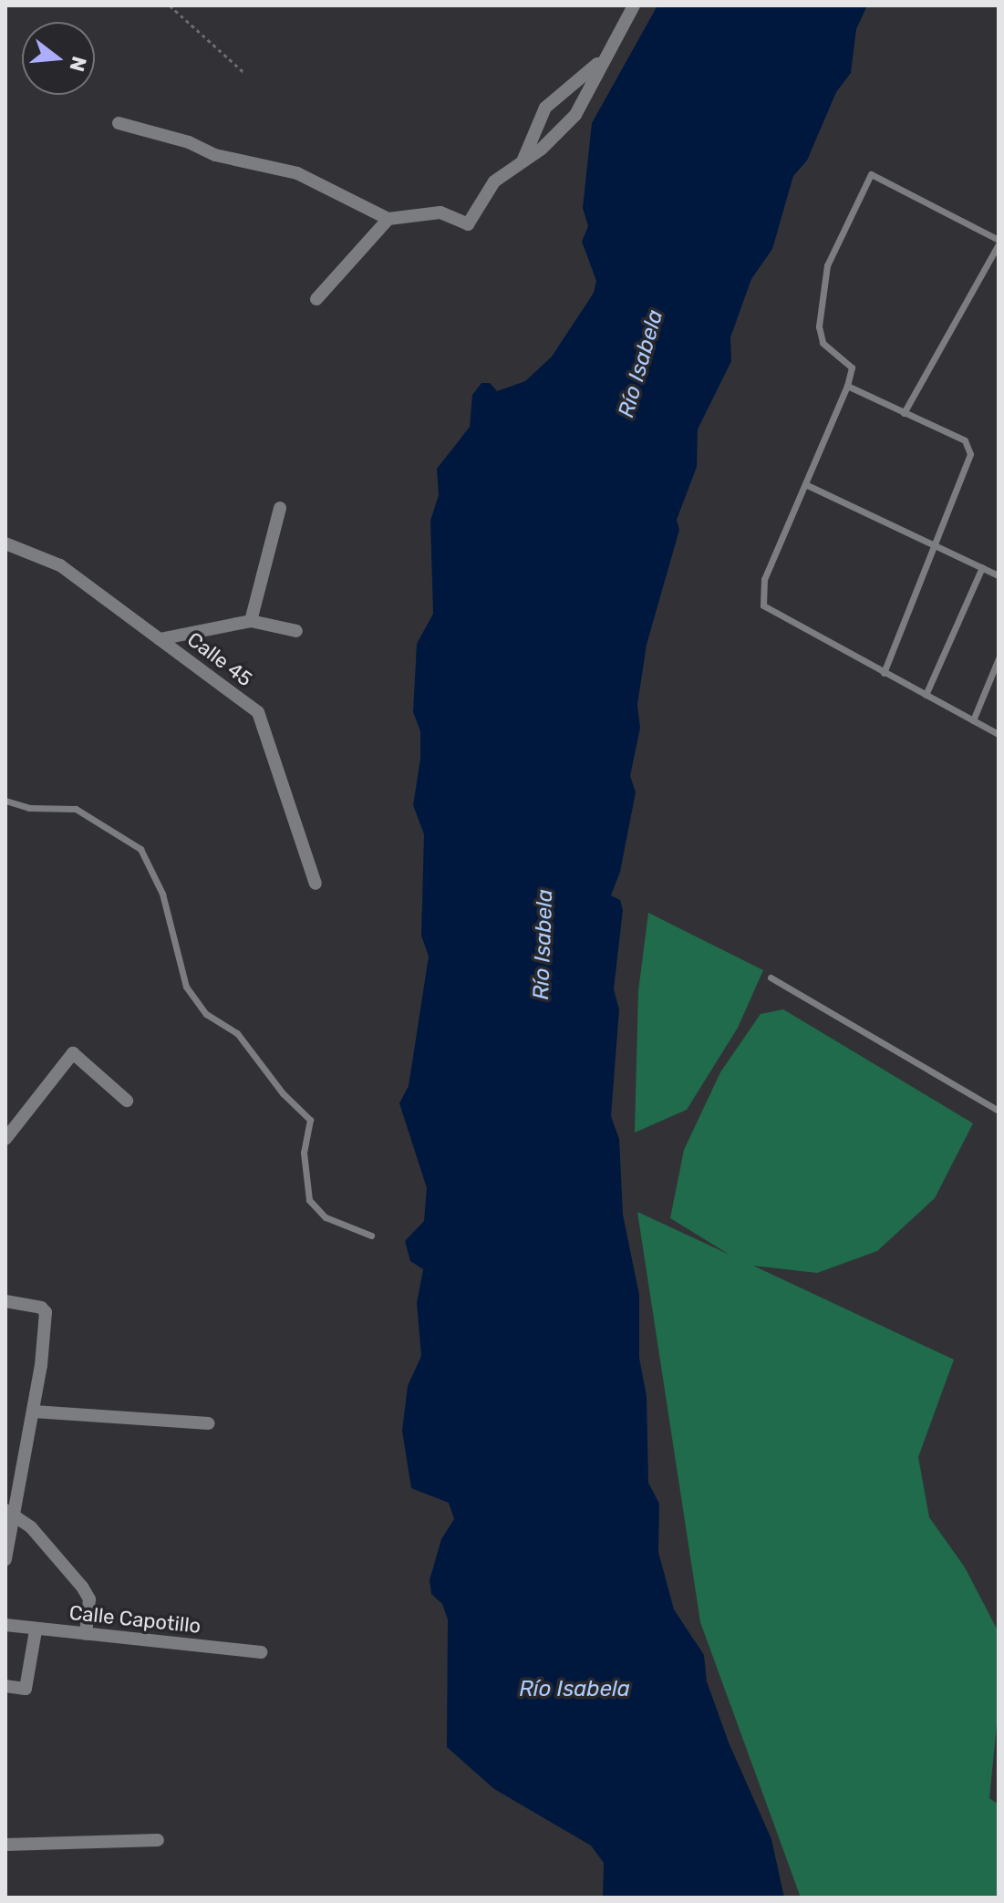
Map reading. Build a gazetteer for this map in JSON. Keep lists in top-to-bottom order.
{
  "streets": {
    "street": ["Calle 45", "Calle Capotillo"]
  },
  "water": ["Río Isabela"],
  "north": "right"
}
